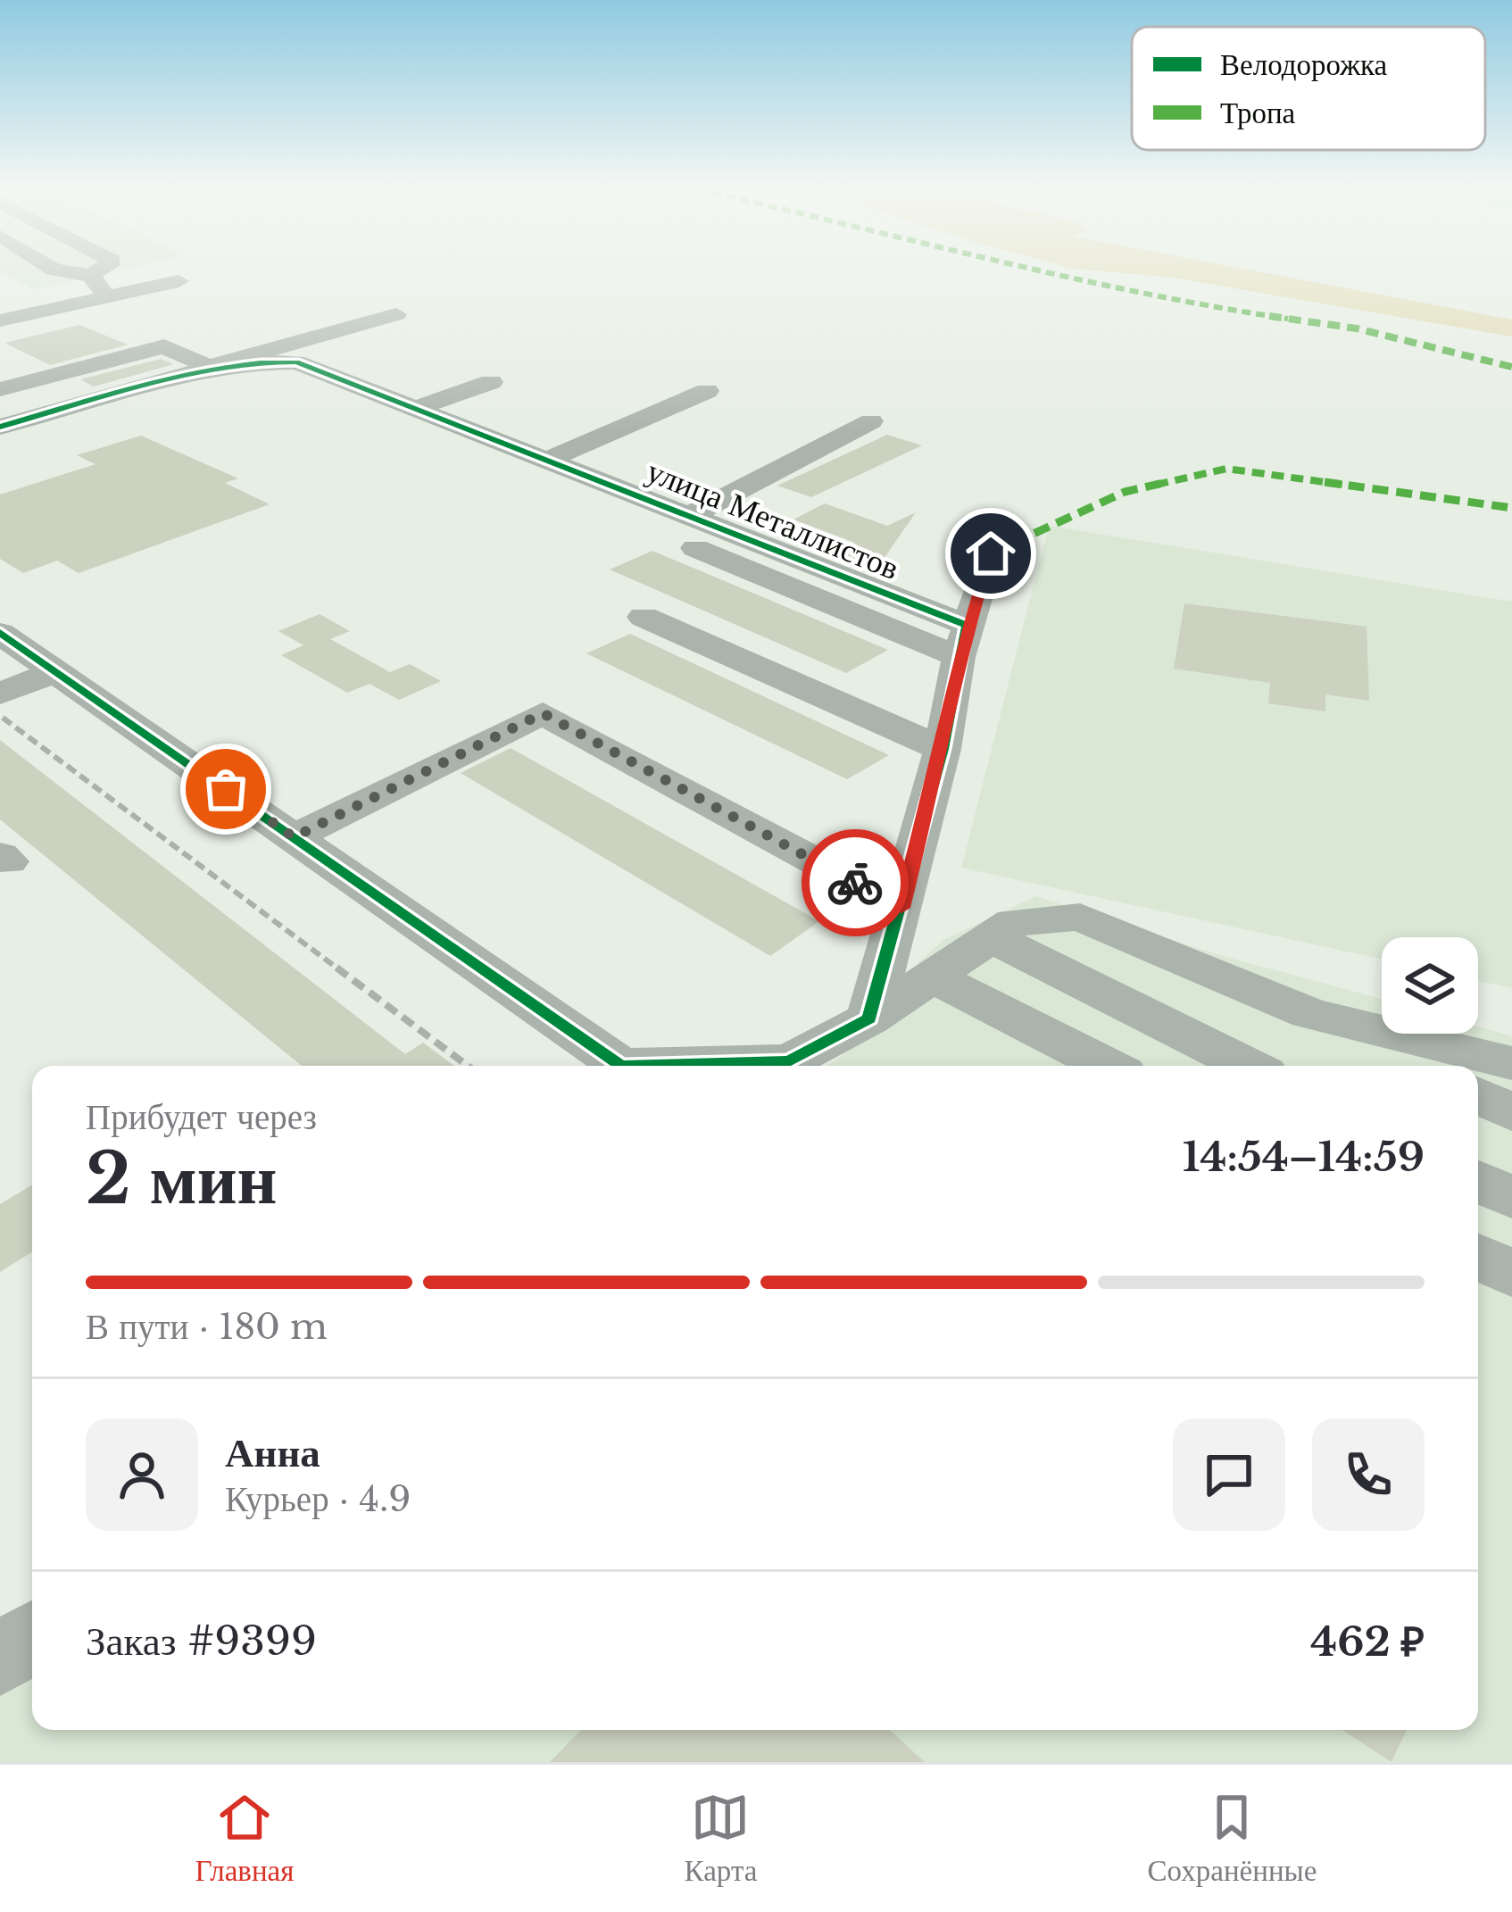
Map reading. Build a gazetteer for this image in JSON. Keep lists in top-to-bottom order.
{
  "streets": {
    "street": ["улица Металлистов"]
  },
  "legend": ["Велодорожка", "Тропа"],
  "page": {
    "heading": ["2 мин", "Прибудет через", "14:54–14:59"],
    "panel": [
      "Анна",
      "Курьер · 4.9",
      "Заказ #9399",
      "462 ₽"
    ],
    "bar": "В пути · 180 m",
    "tabs": ["Главная", "Карта", "Сохранённые"]
  }
}
